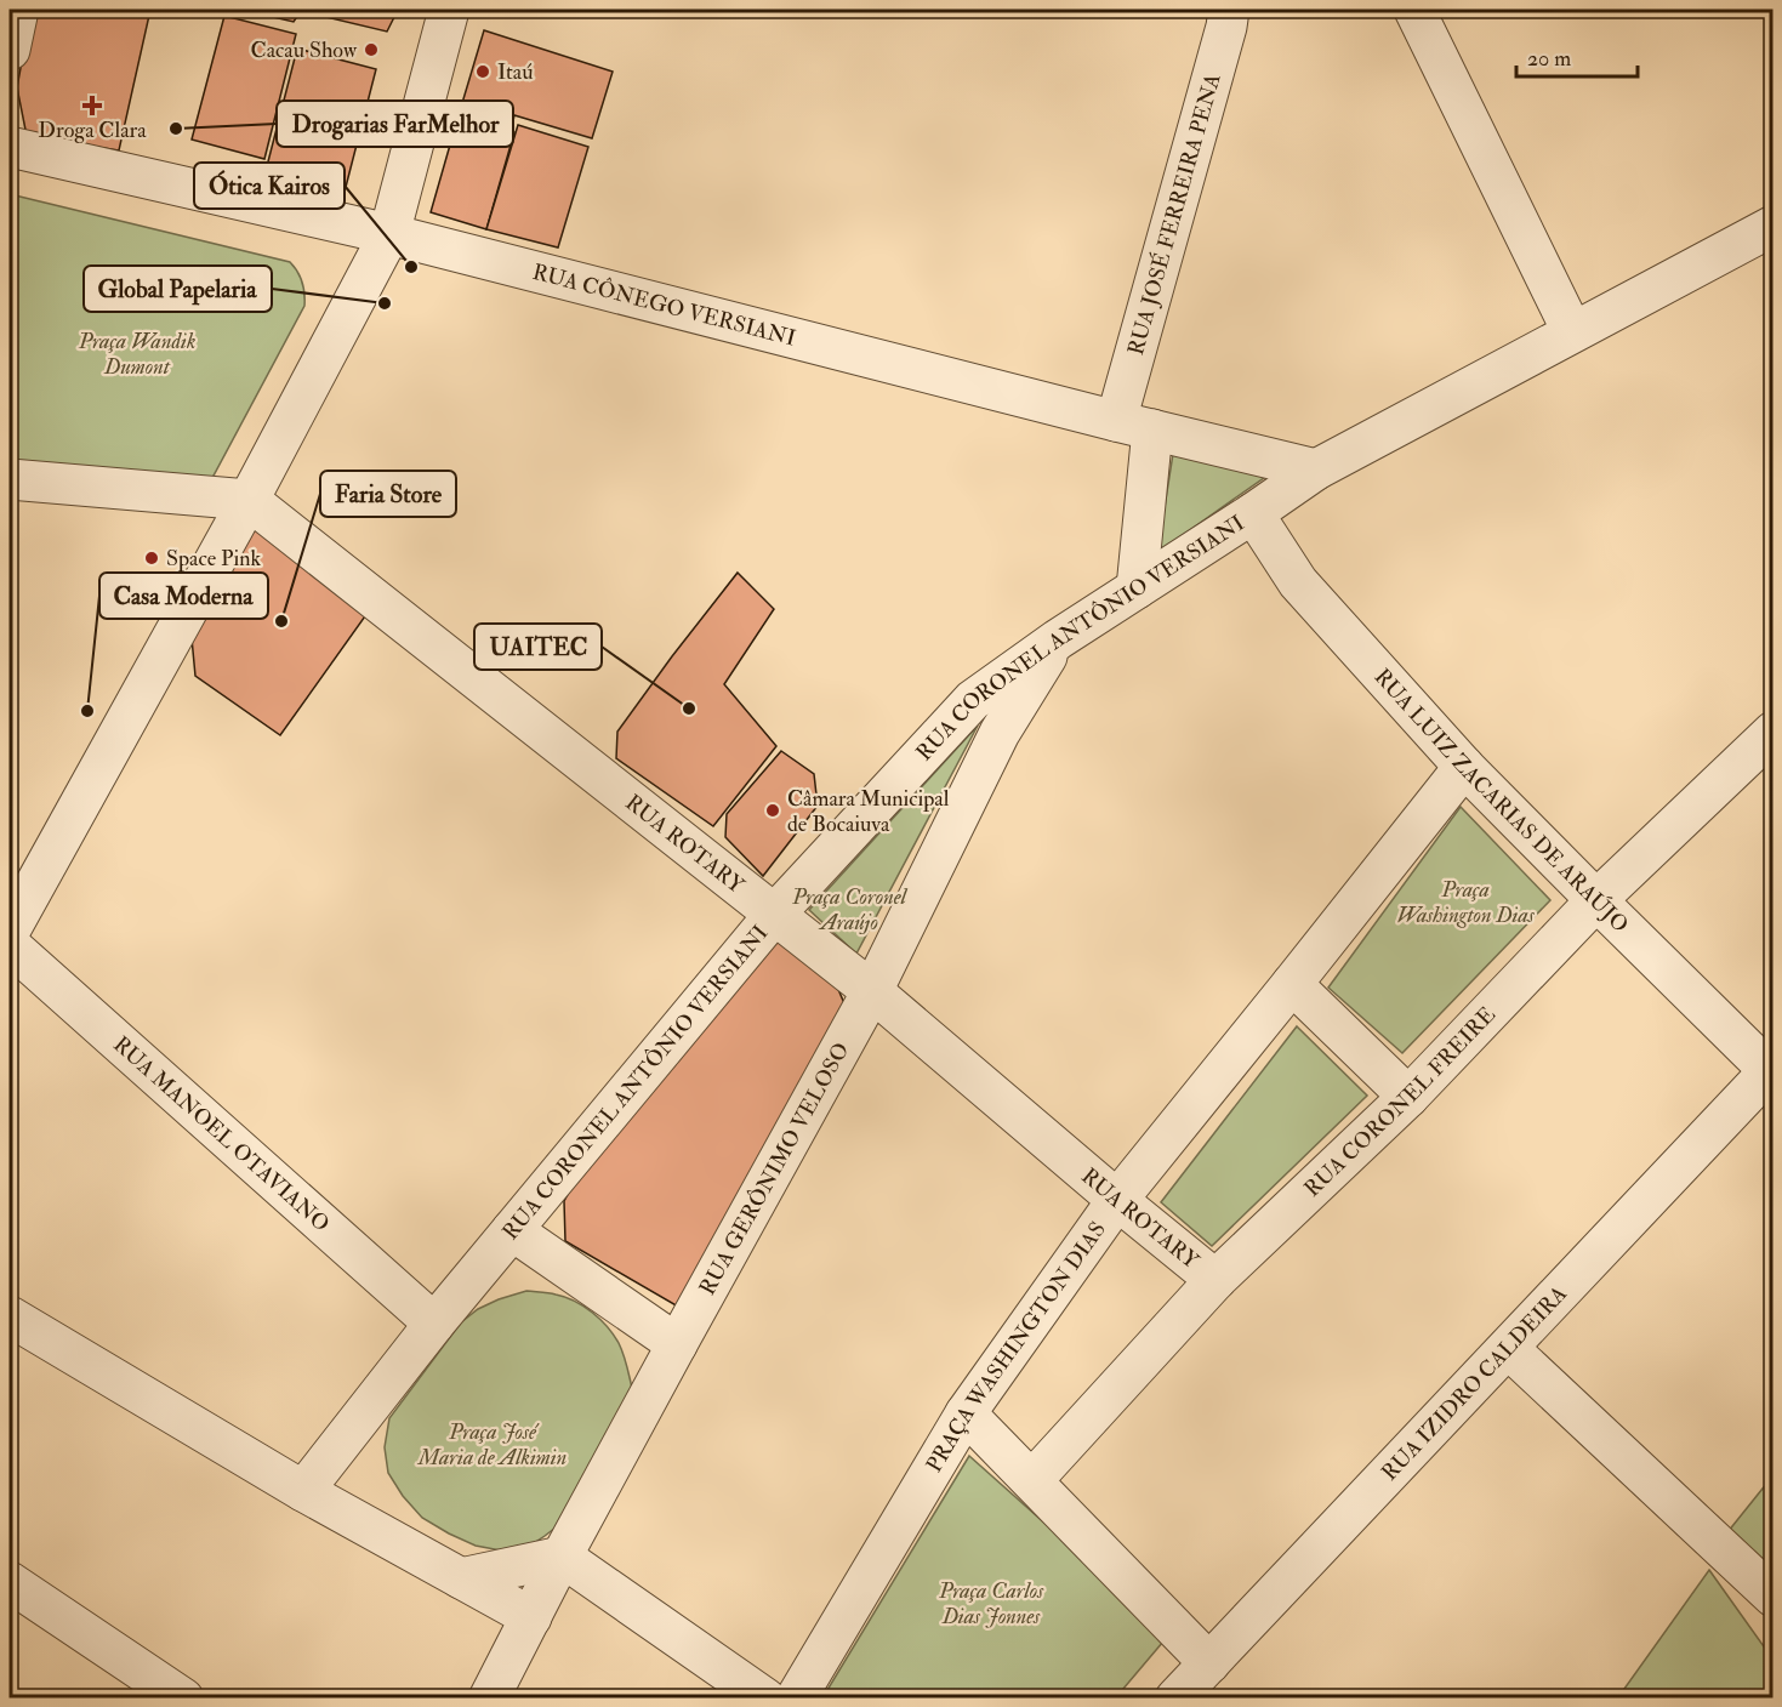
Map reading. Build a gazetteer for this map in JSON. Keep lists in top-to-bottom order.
{
  "streets": {
    "street": [
      "RUA JOSÉ FERREIRA PENA",
      "RUA CÔNEGO VERSIANI",
      "RUA CORONEL ANTÔNIO VERSIANI",
      "RUA LUIZ ZACARIAS DE ARAÚJO",
      "RUA ROTARY",
      "RUA CORONEL FREIRE",
      "RUA MANOEL OTAVIANO",
      "RUA GERÔNIMO VELOSO",
      "PRAÇA WASHINGTON DIAS",
      "RUA IZIDRO CALDEIRA"
    ]
  },
  "crossings": [
    ["RUA JOSÉ FERREIRA PENA", "RUA CÔNEGO VERSIANI"],
    ["RUA JOSÉ FERREIRA PENA", "RUA CORONEL ANTÔNIO VERSIANI"],
    ["RUA CÔNEGO VERSIANI", "RUA CORONEL ANTÔNIO VERSIANI"],
    ["RUA CORONEL ANTÔNIO VERSIANI", "RUA LUIZ ZACARIAS DE ARAÚJO"],
    ["RUA CORONEL ANTÔNIO VERSIANI", "RUA ROTARY"],
    ["RUA CORONEL ANTÔNIO VERSIANI", "RUA MANOEL OTAVIANO"],
    ["RUA CORONEL ANTÔNIO VERSIANI", "RUA GERÔNIMO VELOSO"],
    ["RUA LUIZ ZACARIAS DE ARAÚJO", "RUA CORONEL FREIRE"],
    ["RUA LUIZ ZACARIAS DE ARAÚJO", "PRAÇA WASHINGTON DIAS"],
    ["RUA LUIZ ZACARIAS DE ARAÚJO", "RUA IZIDRO CALDEIRA"],
    ["RUA ROTARY", "RUA CORONEL FREIRE"],
    ["RUA ROTARY", "RUA GERÔNIMO VELOSO"],
    ["RUA ROTARY", "PRAÇA WASHINGTON DIAS"]
  ],
  "parks": [
    "Praça Wandik Dumont",
    "Praça Washington Dias",
    "Praça Coronel Araújo",
    "Praça José Maria de Alkimin",
    "Praça Carlos Dias Jonnes"
  ],
  "places": {
    "other": [
      "Cacau Show",
      "Itaú",
      "Drogarias FarMelhor",
      "Ótica Kairos",
      "Global Papelaria",
      "Space Pink",
      "Faria Store",
      "UAITEC",
      "Casa Moderna",
      "Câmara Municipal de Bocaiuva"
    ],
    "health": ["Droga Clara"]
  },
  "scale_bar": "20 m"
}
